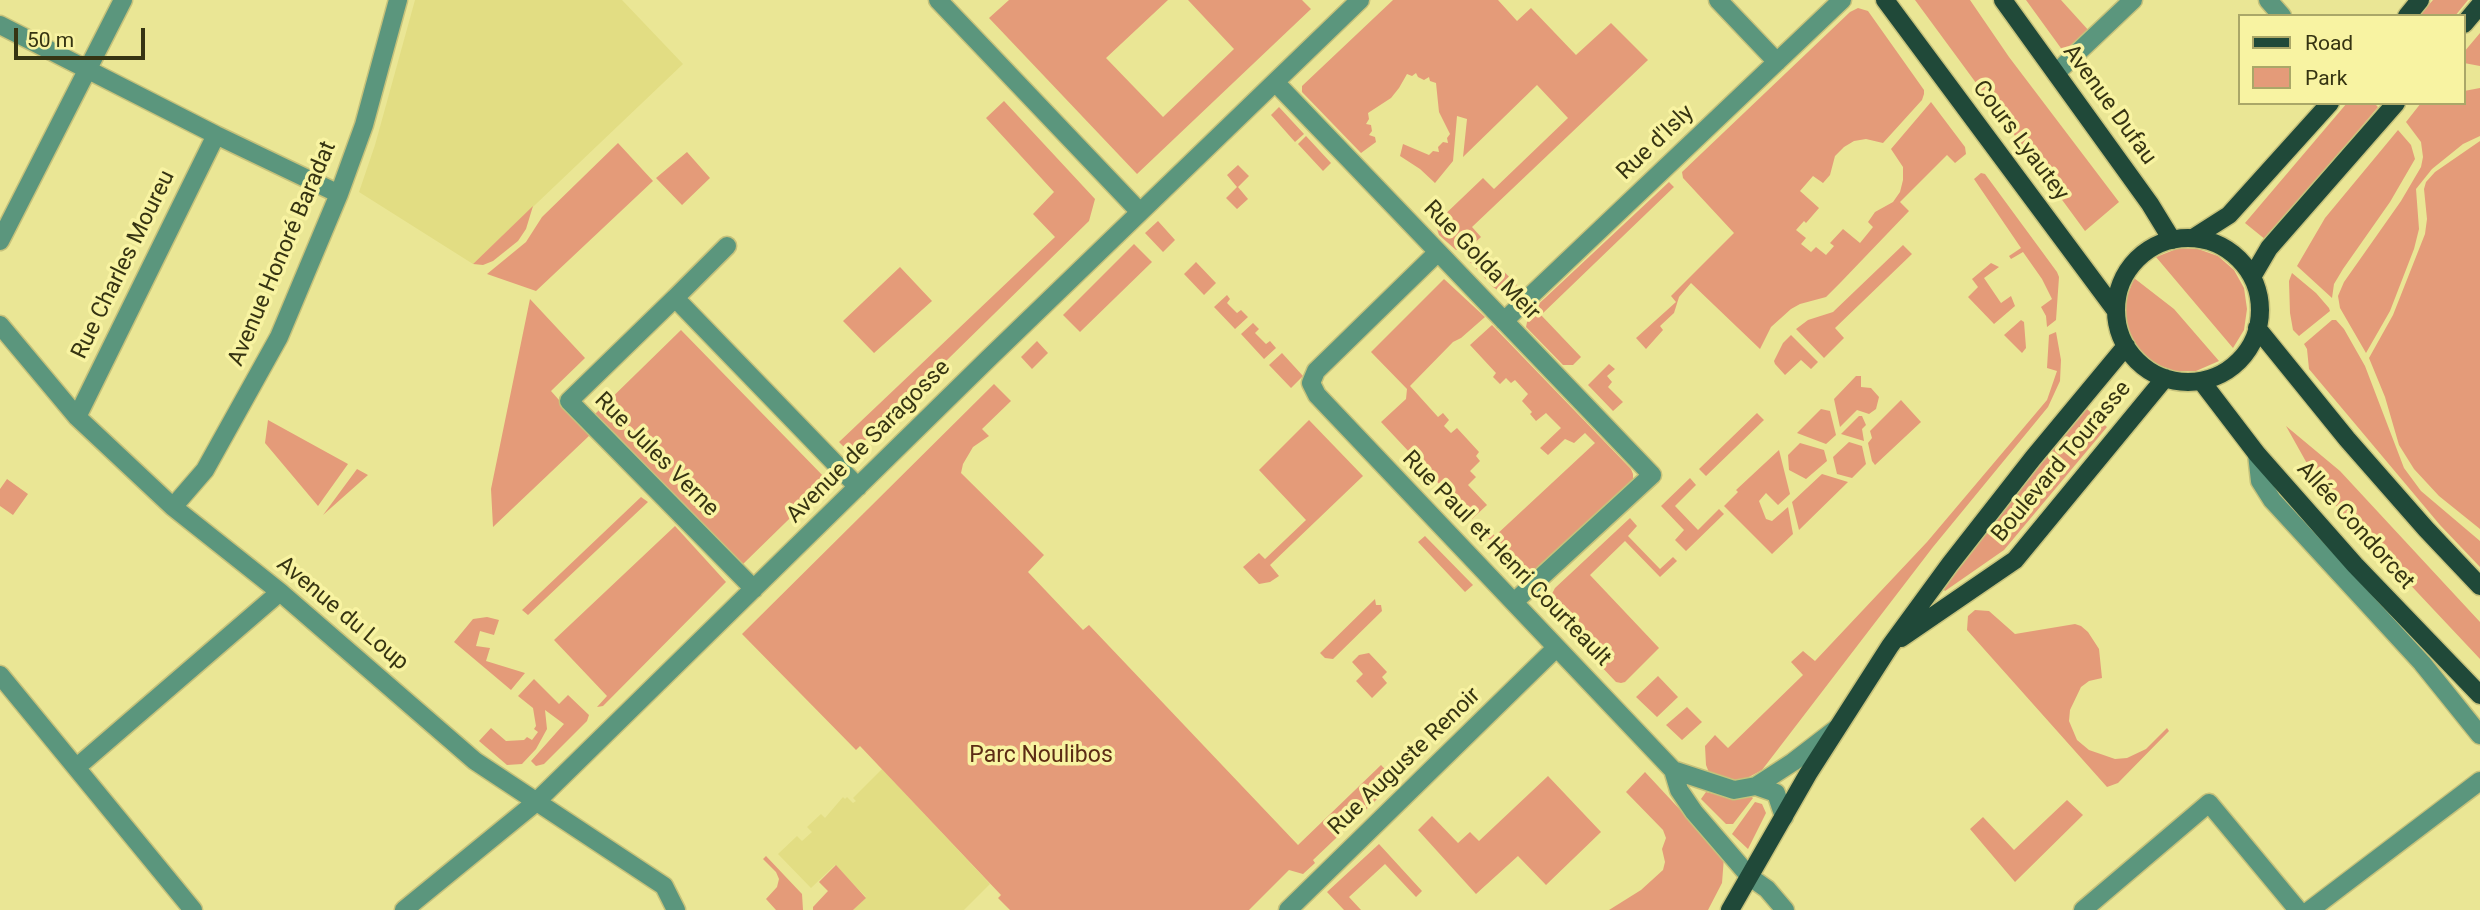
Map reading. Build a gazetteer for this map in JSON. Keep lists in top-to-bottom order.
{
  "streets": {
    "main road": [
      "Avenue Dufau",
      "Cours Lyautey",
      "Boulevard Tourasse",
      "Allée Condorcet"
    ],
    "street": [
      "Rue d'Isly",
      "Avenue Honoré Baradat",
      "Rue Golda Meir",
      "Rue Charles Moureu",
      "Avenue de Saragosse",
      "Rue Jules Verne",
      "Rue Paul et Henri Courteault",
      "Avenue du Loup",
      "Rue Auguste Renoir"
    ]
  },
  "crossings": [
    ["Avenue Dufau", "Cours Lyautey"],
    ["Avenue Dufau", "Boulevard Tourasse"],
    ["Avenue Dufau", "Allée Condorcet"],
    ["Cours Lyautey", "Boulevard Tourasse"],
    ["Cours Lyautey", "Allée Condorcet"],
    ["Rue d'Isly", "Rue Golda Meir"],
    ["Avenue Honoré Baradat", "Avenue du Loup"],
    ["Rue Golda Meir", "Avenue de Saragosse"],
    ["Rue Golda Meir", "Rue Paul et Henri Courteault"],
    ["Rue Charles Moureu", "Avenue du Loup"],
    ["Avenue de Saragosse", "Rue Jules Verne"],
    ["Avenue de Saragosse", "Avenue du Loup"],
    ["Boulevard Tourasse", "Allée Condorcet"],
    ["Boulevard Tourasse", "Rue Paul et Henri Courteault"],
    ["Rue Paul et Henri Courteault", "Rue Auguste Renoir"]
  ],
  "parks": ["Parc Noulibos"],
  "legend": ["Road", "Park"],
  "scale_bar": "50 m"
}
